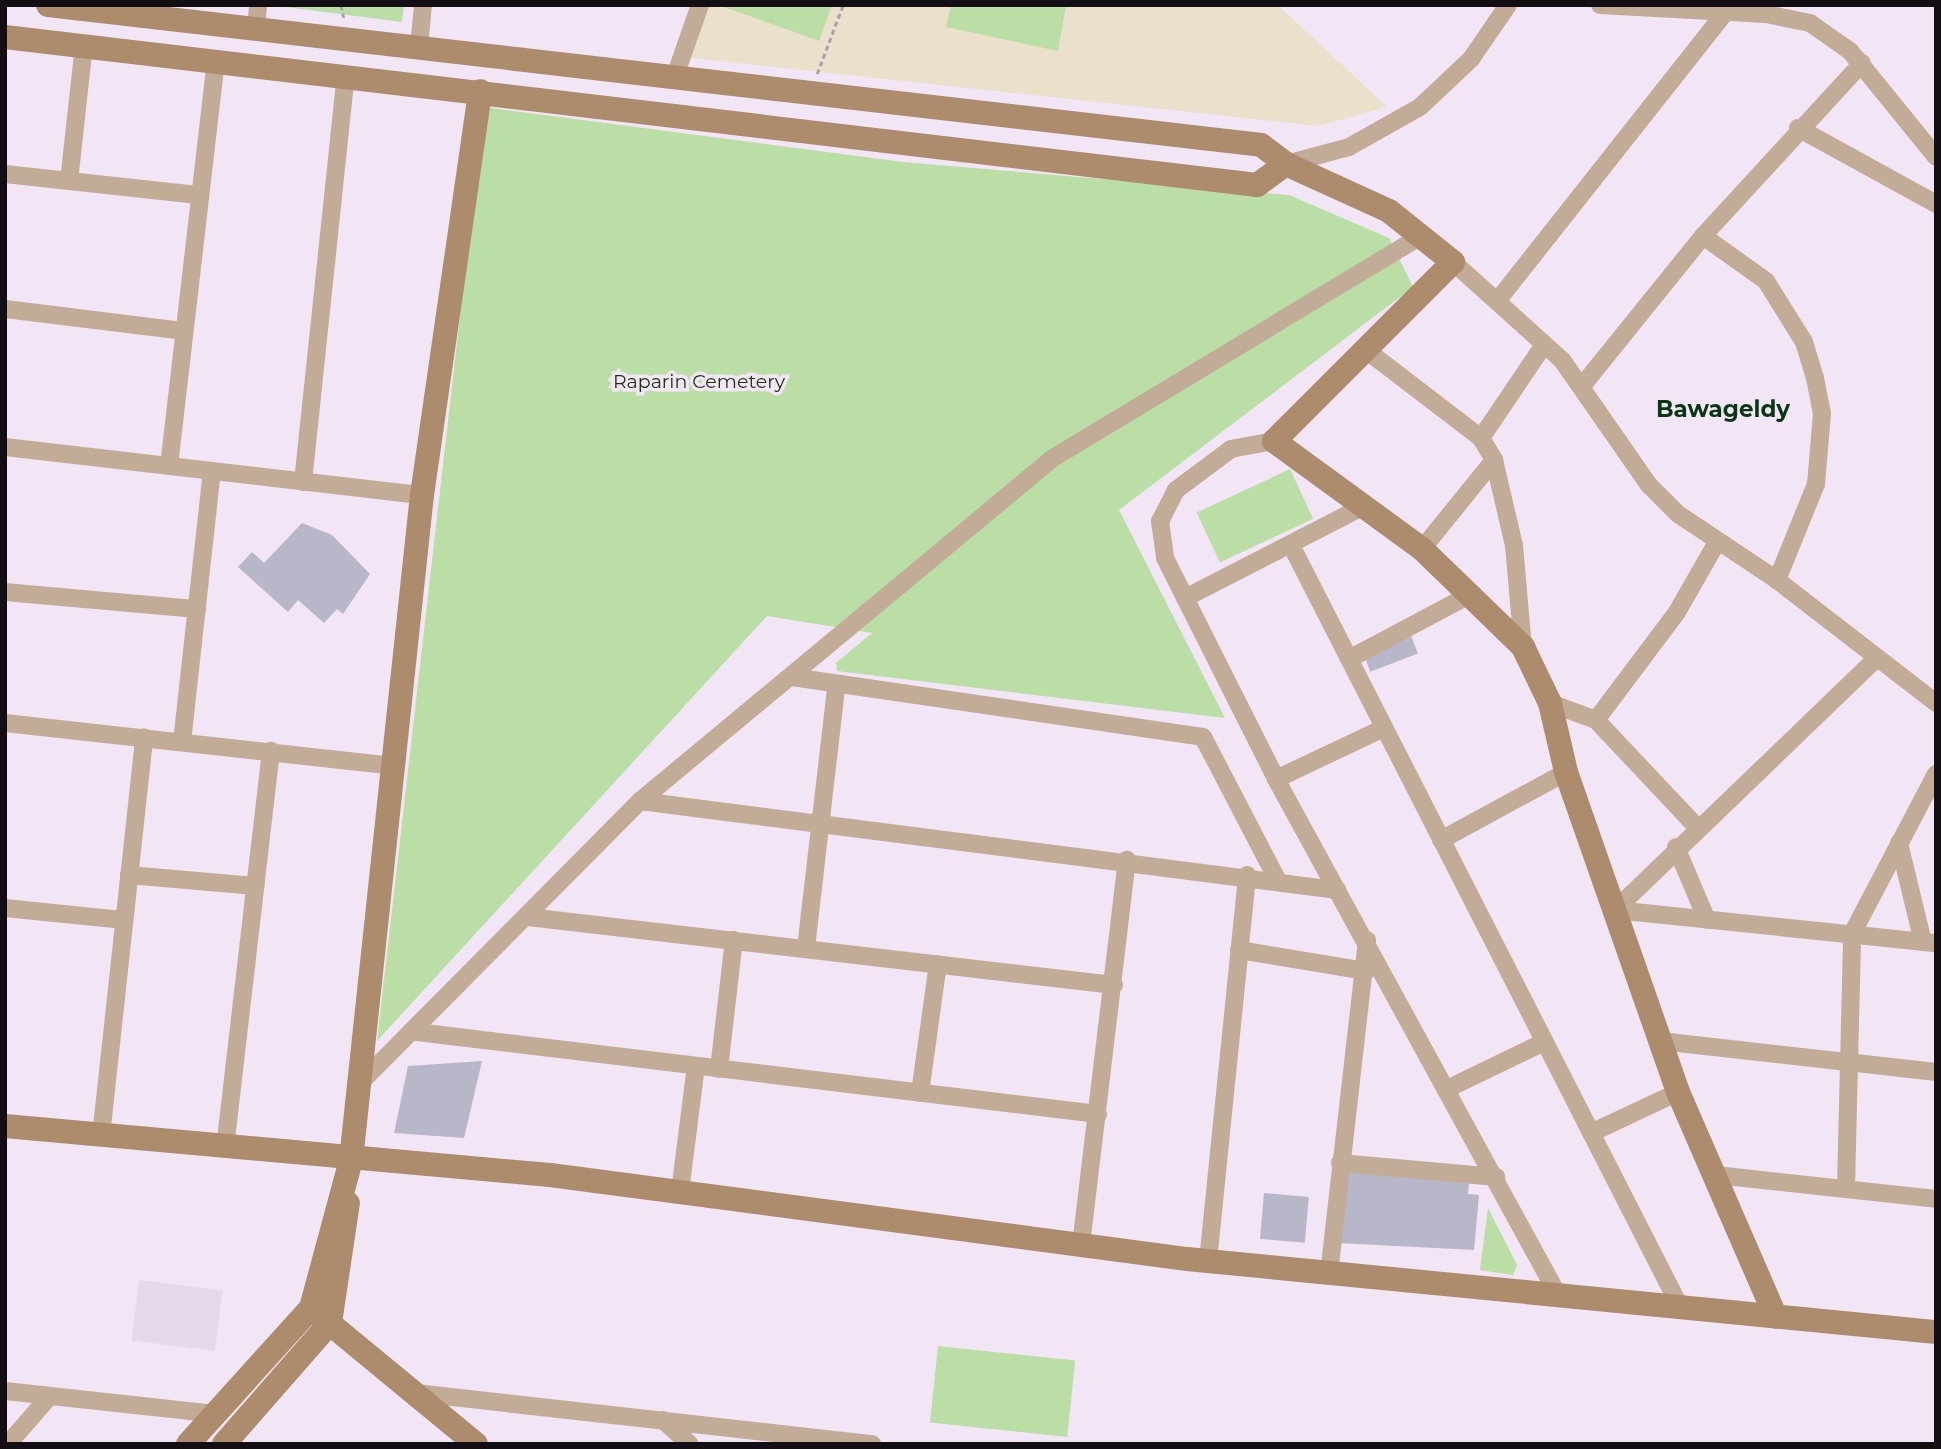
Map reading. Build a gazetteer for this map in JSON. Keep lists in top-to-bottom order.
{
  "districts": ["Bawageldy"],
  "parks": ["Raparin Cemetery"]
}
